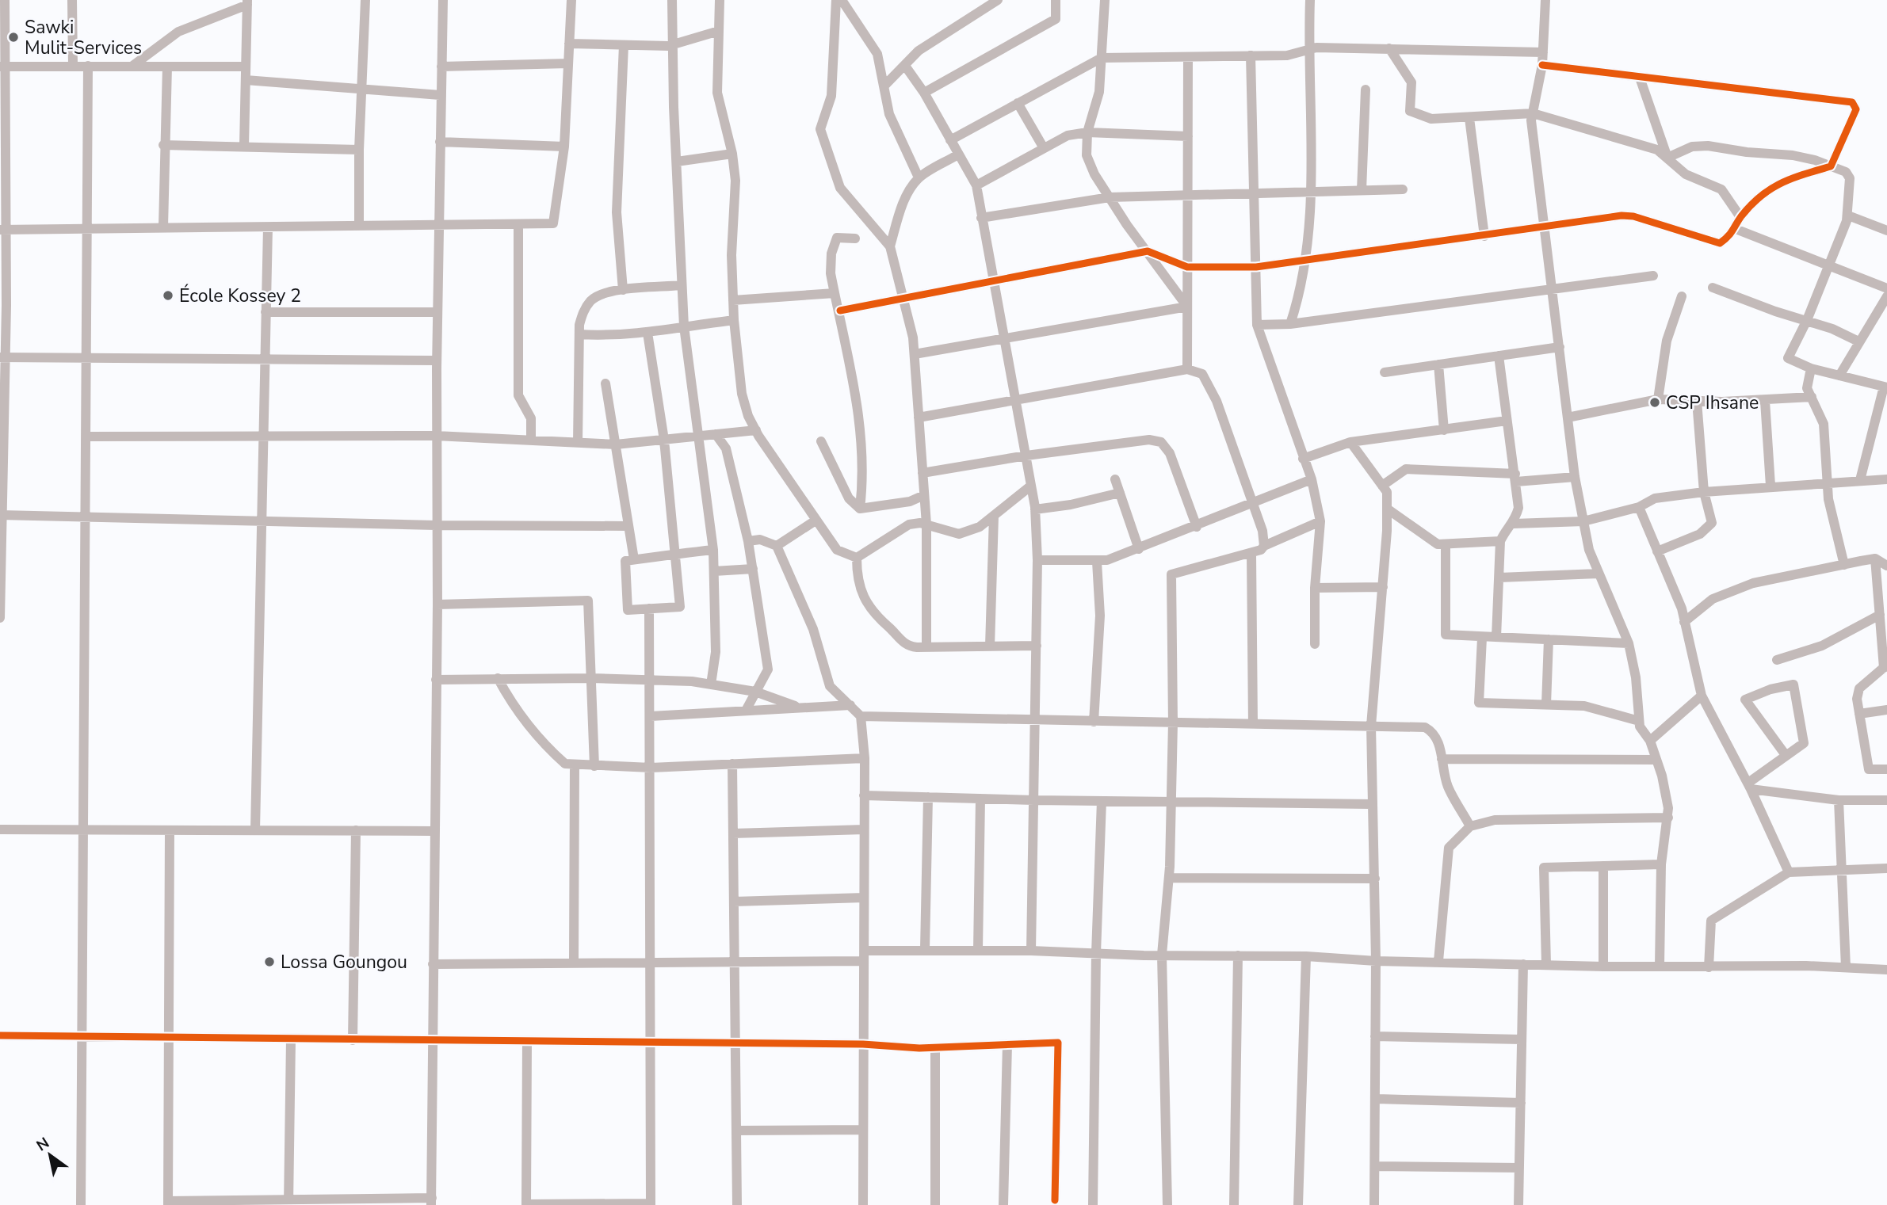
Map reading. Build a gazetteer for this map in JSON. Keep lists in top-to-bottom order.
{
  "places": [
    "Sawki Mulit-Services",
    "École Kossey 2",
    "CSP Ihsane",
    "Lossa Goungou"
  ],
  "north": "top left"
}
